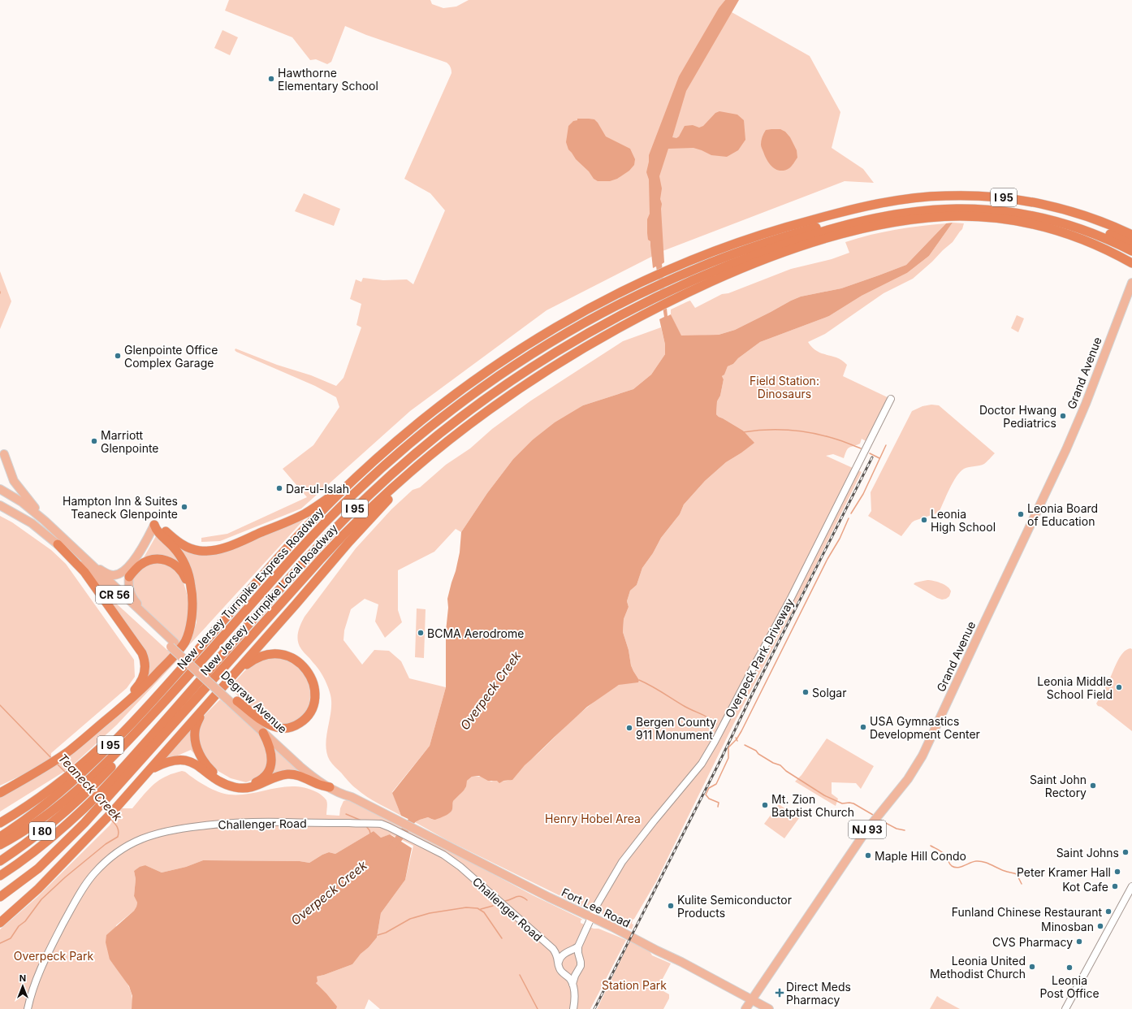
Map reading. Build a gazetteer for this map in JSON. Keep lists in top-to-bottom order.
{
  "streets": {
    "highway": [
      "I 95",
      "New Jersey Turnpike Express Roadway",
      "New Jersey Turnpike Local Roadway",
      "I 80"
    ],
    "main road": [
      "Grand Avenue",
      "CR 56",
      "Degraw Avenue",
      "NJ 93",
      "Fort Lee Road"
    ],
    "street": ["Overpeck Park Driveway", "Challenger Road"]
  },
  "crossings": [
    ["Grand Avenue", "Fort Lee Road"],
    ["New Jersey Turnpike Express Roadway", "New Jersey Turnpike Local Roadway"],
    ["New Jersey Turnpike Express Roadway", "I 80"],
    ["New Jersey Turnpike Local Roadway", "I 80"],
    ["Overpeck Park Driveway", "Fort Lee Road"],
    ["Degraw Avenue", "Fort Lee Road"]
  ],
  "water": ["Overpeck Creek", "Teaneck Creek"],
  "parks": [
    "Field Station: Dinosaurs",
    "Henry Hobel Area",
    "Overpeck Park",
    "Station Park"
  ],
  "places": {
    "other": [
      "Hawthorne Elementary School",
      "Glenpointe Office Complex Garage",
      "Doctor Hwang Pediatrics",
      "Marriott Glenpointe",
      "Dar-ul-Islah",
      "Hampton Inn & Suites Teaneck Glenpointe",
      "Leonia Board of Education",
      "Leonia High School",
      "BCMA Aerodrome",
      "Leonia Middle School Field",
      "Solgar",
      "USA Gymnastics Development Center",
      "Bergen County 911 Monument",
      "Saint John Rectory",
      "Mt. Zion Batptist Church",
      "Saint Johns",
      "Maple Hill Condo",
      "Peter Kramer Hall",
      "Kot Cafe",
      "Kulite Semiconductor Products",
      "Funland Chinese Restaurant",
      "Minosban",
      "CVS Pharmacy",
      "Leonia United Methodist Church",
      "Leonia Post Office"
    ],
    "health": ["Direct Meds Pharmacy"]
  },
  "north": "top"
}
